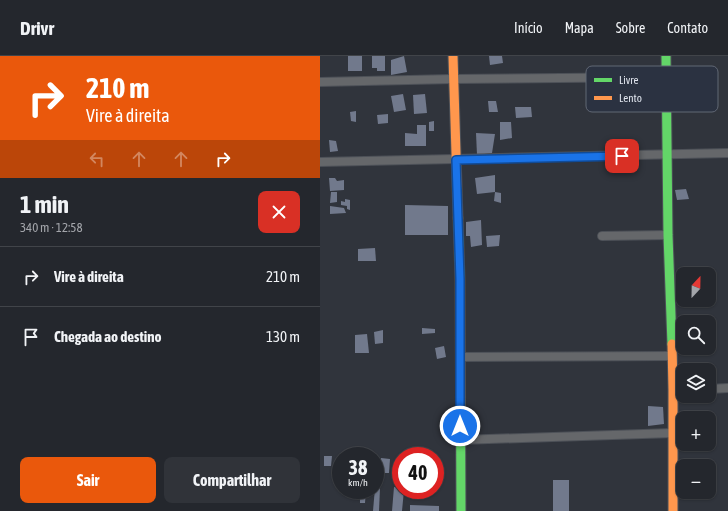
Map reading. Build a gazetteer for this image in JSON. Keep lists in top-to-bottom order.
{
  "legend": ["Livre", "Lento"],
  "north": "top",
  "page": {
    "header": "Drivr",
    "nav": [
      "Início",
      "Mapa",
      "Sobre",
      "Contato"
    ],
    "turn": ["210 m", "Vire à direita"],
    "heading": ["1 min", "340 m · 12:58"],
    "list": [
      {
        "name": "Vire à direita",
        "value": "210 m"
      },
      {
        "name": "Chegada ao destino",
        "value": "130 m"
      }
    ],
    "map_buttons": ["+", "−"],
    "speed": "38 km/h",
    "limit": "40",
    "buttons": ["Sair", "Compartilhar"]
  }
}
